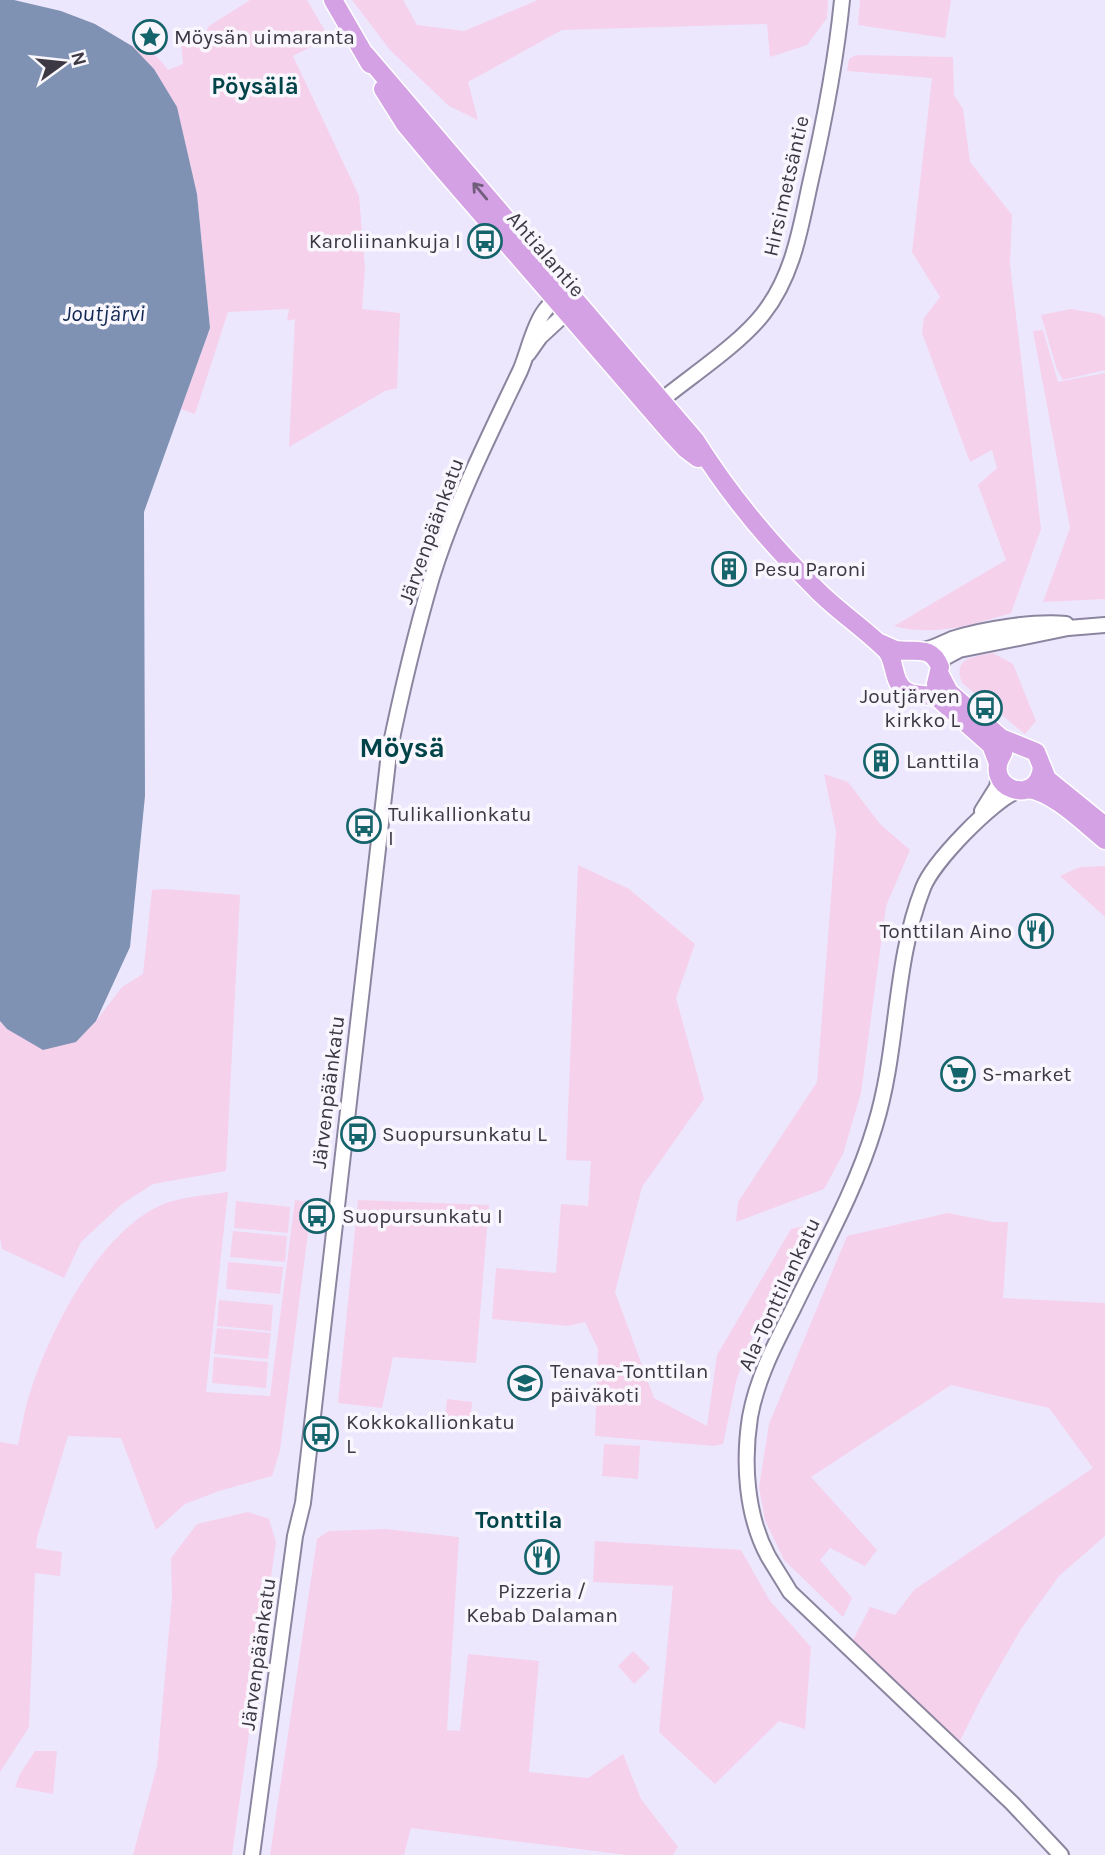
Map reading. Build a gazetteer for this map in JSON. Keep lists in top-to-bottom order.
{
  "streets": {
    "main road": ["Ahtialantie"],
    "street": ["Hirsimetsäntie", "Järvenpäänkatu", "Ala-Tonttilankatu"]
  },
  "crossings": [
    ["Hirsimetsäntie", "Ahtialantie"],
    ["Ahtialantie", "Järvenpäänkatu"]
  ],
  "districts": ["Pöysälä", "Möysä", "Tonttila"],
  "water": ["Joutjärvi"],
  "places": {
    "place": ["Möysän uimaranta"],
    "bus stop": [
      "Karoliinankuja I",
      "Joutjärven kirkko L",
      "Tulikallionkatu I",
      "Suopursunkatu L",
      "Suopursunkatu I",
      "Kokkokallionkatu L"
    ],
    "building": ["Pesu Paroni", "Lanttila"],
    "restaurant": ["Tonttilan Aino", "Pizzeria / Kebab Dalaman"],
    "supermarket": ["S-market"],
    "school or university": ["Tenava-Tonttilan päiväkoti"]
  },
  "north": "right"
}
